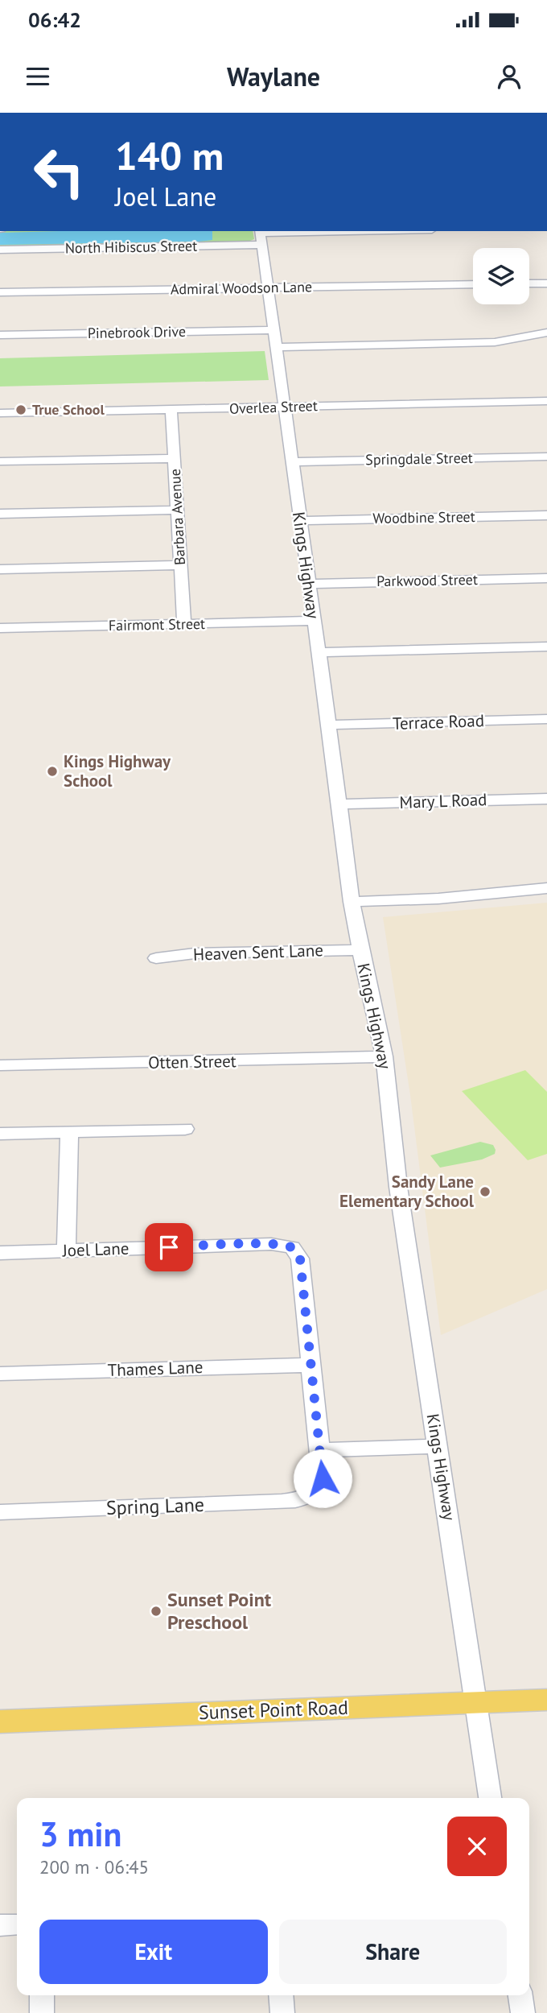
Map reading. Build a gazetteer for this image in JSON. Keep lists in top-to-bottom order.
{
  "streets": {
    "main road": ["Sunset Point Road"],
    "street": [
      "North Hibiscus Street",
      "Admiral Woodson Lane",
      "Pinebrook Drive",
      "Overlea Street",
      "Springdale Street",
      "Barbara Avenue",
      "Woodbine Street",
      "Kings Highway",
      "Parkwood Street",
      "Fairmont Street",
      "Terrace Road",
      "Mary L Road",
      "Heaven Sent Lane",
      "Otten Street",
      "Joel Lane",
      "Thames Lane",
      "Spring Lane"
    ]
  },
  "crossings": [
    ["North Hibiscus Street", "Kings Highway"],
    ["Admiral Woodson Lane", "Kings Highway"],
    ["Pinebrook Drive", "Kings Highway"],
    ["Overlea Street", "Barbara Avenue"],
    ["Overlea Street", "Kings Highway"],
    ["Springdale Street", "Kings Highway"],
    ["Barbara Avenue", "Fairmont Street"],
    ["Woodbine Street", "Kings Highway"],
    ["Kings Highway", "Parkwood Street"],
    ["Kings Highway", "Fairmont Street"],
    ["Kings Highway", "Terrace Road"],
    ["Kings Highway", "Mary L Road"],
    ["Kings Highway", "Heaven Sent Lane"],
    ["Kings Highway", "Otten Street"],
    ["Kings Highway", "Sunset Point Road"],
    ["Joel Lane", "Thames Lane"]
  ],
  "places": [
    "True School",
    "Kings Highway School",
    "Sandy Lane Elementary School",
    "Sunset Point Preschool"
  ],
  "page": {
    "status": "06:42",
    "header": "Waylane",
    "turn": ["140 m", "Joel Lane"],
    "heading": ["3 min", "200 m · 06:45"],
    "buttons": ["Exit", "Share"]
  }
}
